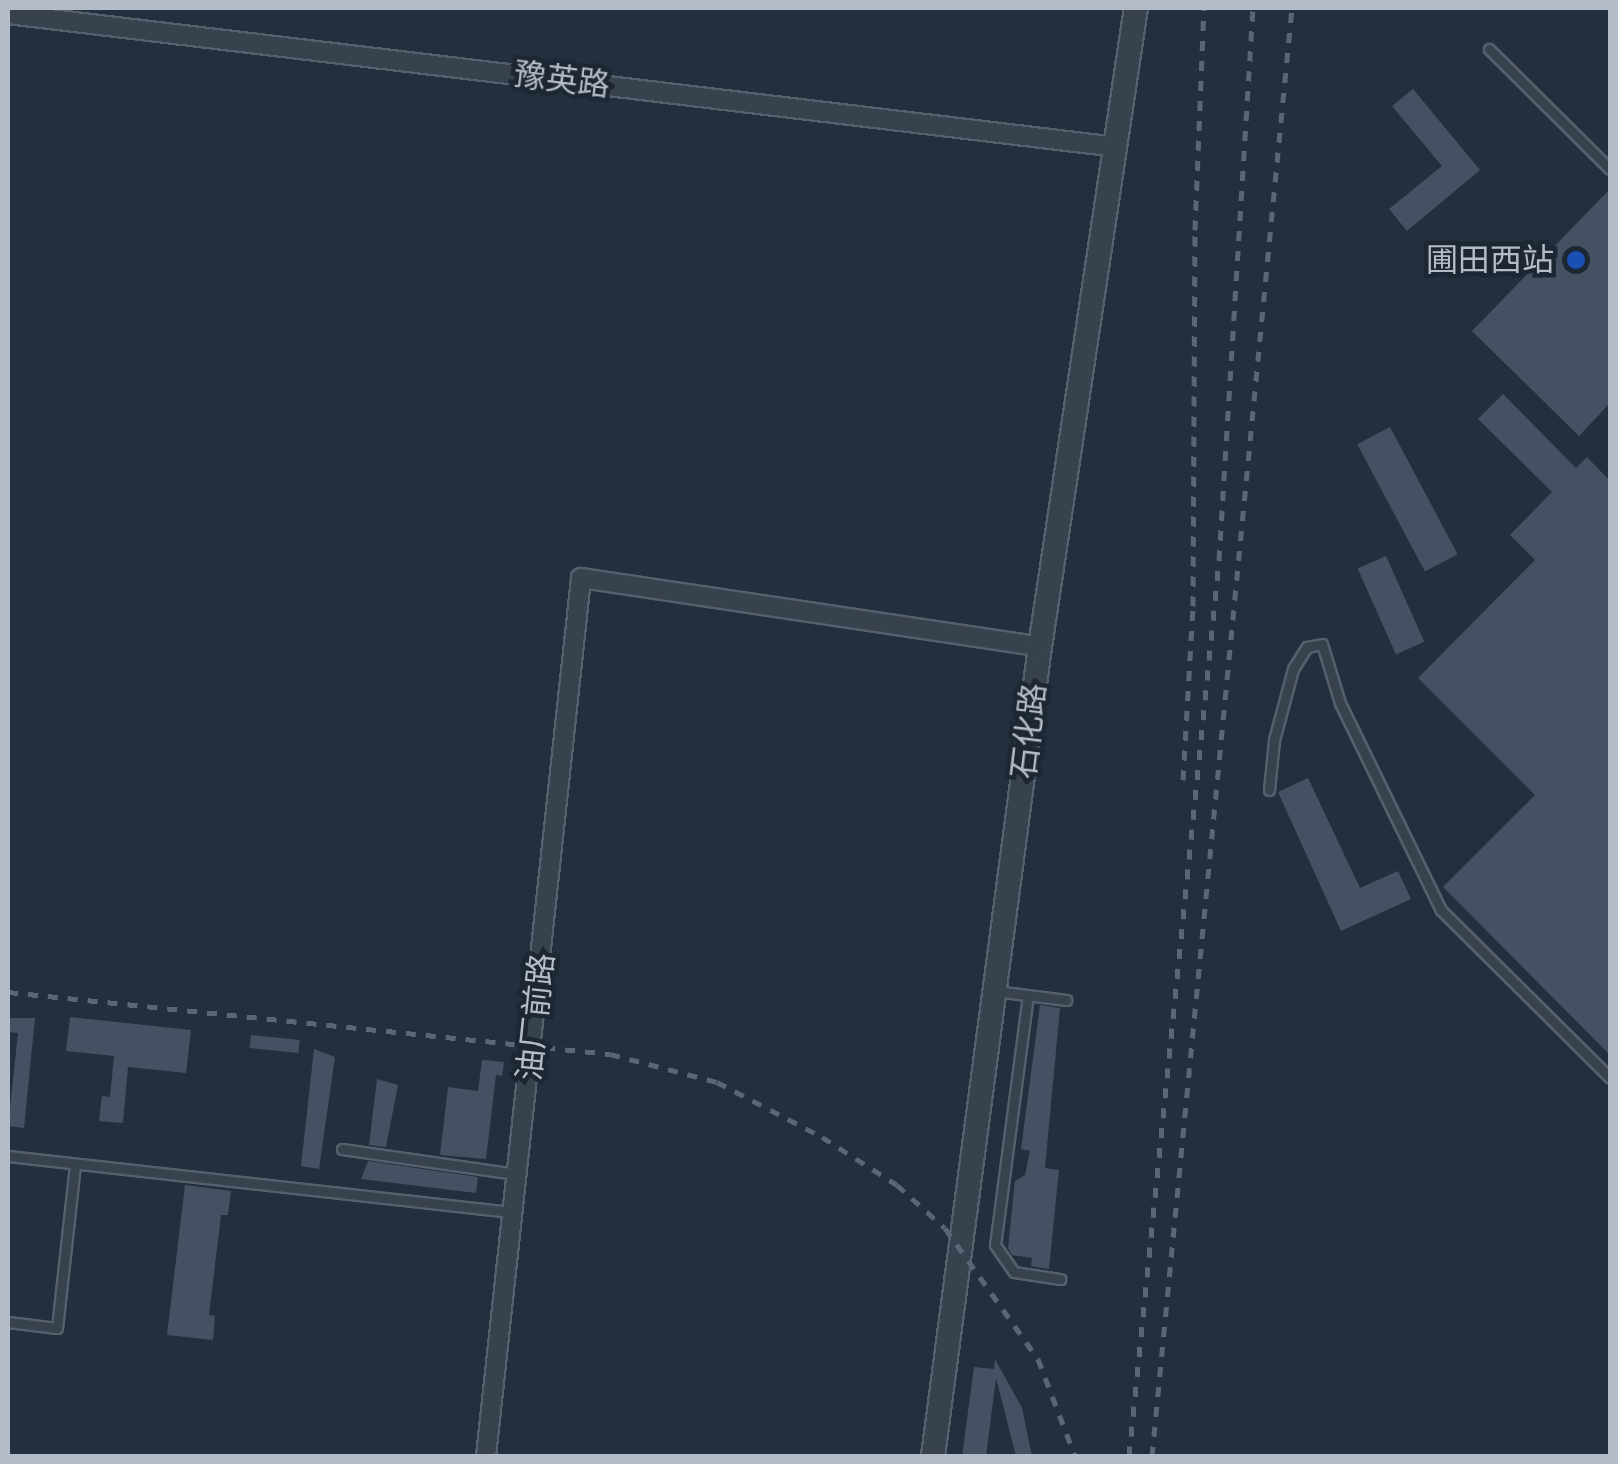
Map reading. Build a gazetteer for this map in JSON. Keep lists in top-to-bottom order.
{
  "streets": {
    "street": ["豫英路", "石化路", "油厂前路"]
  },
  "crossings": [
    ["豫英路", "石化路"],
    ["石化路", "油厂前路"]
  ],
  "places": ["圃田西站"]
}
